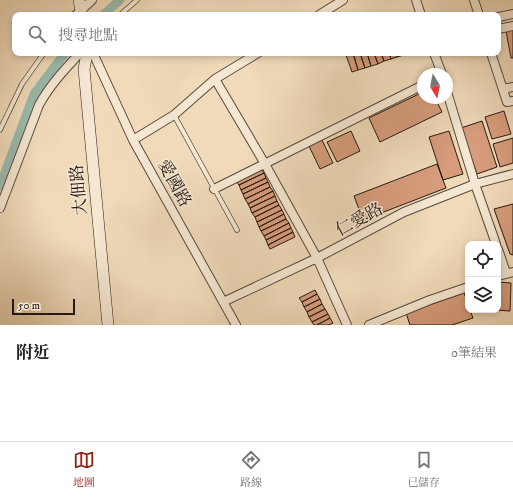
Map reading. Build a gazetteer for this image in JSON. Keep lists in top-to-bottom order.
{
  "streets": {
    "street": ["愛國路", "大佃路", "仁愛路"]
  },
  "crossings": [
    ["愛國路", "仁愛路"]
  ],
  "scale_bar": "50 m",
  "north": "bottom",
  "page": {
    "search": "搜尋地點",
    "scale": "50 m",
    "heading": ["附近", "0筆結果"],
    "nav": ["地圖", "路線", "已儲存"]
  }
}
